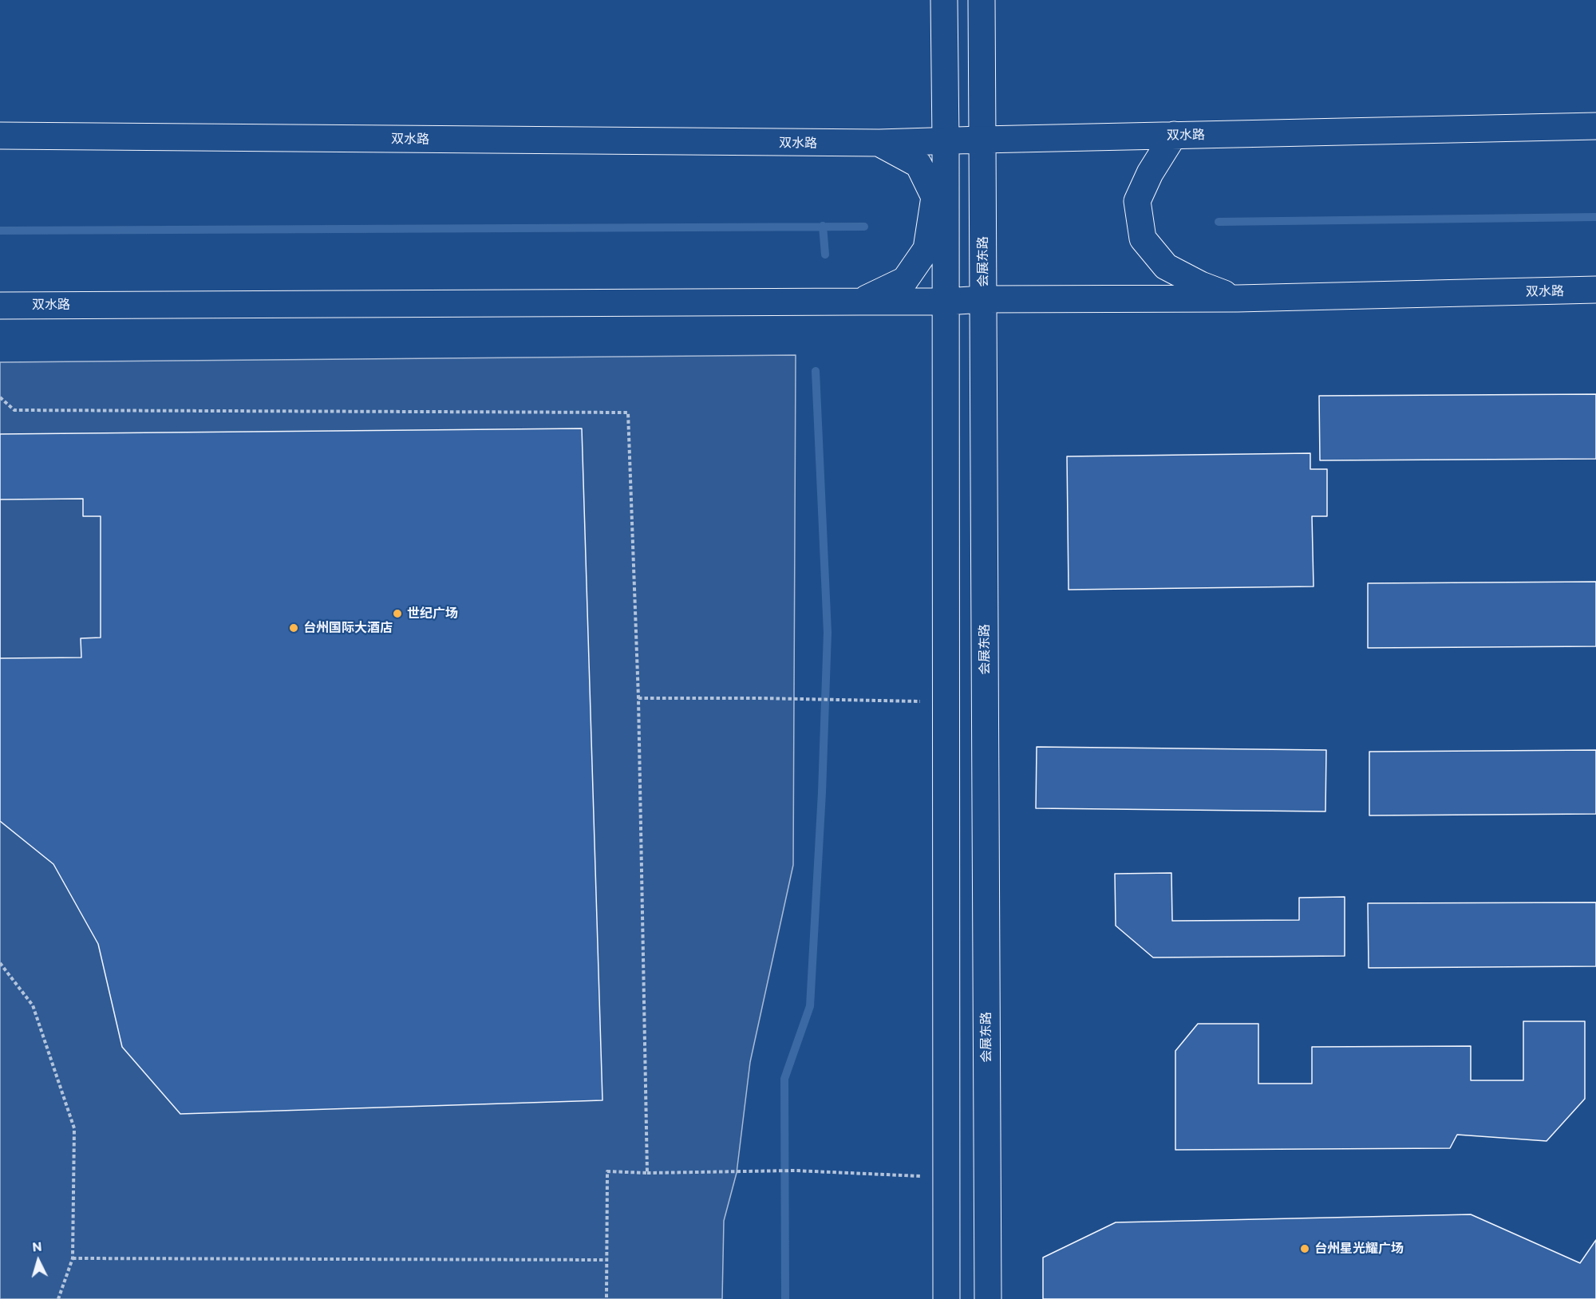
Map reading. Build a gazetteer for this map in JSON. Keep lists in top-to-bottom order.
{
  "streets": {
    "main road": ["双水路", "会展东路"]
  },
  "crossings": [
    ["双水路", "会展东路"]
  ],
  "places": ["世纪广场", "台州国际大酒店", "台州星光耀广场"],
  "north": "top"
}
